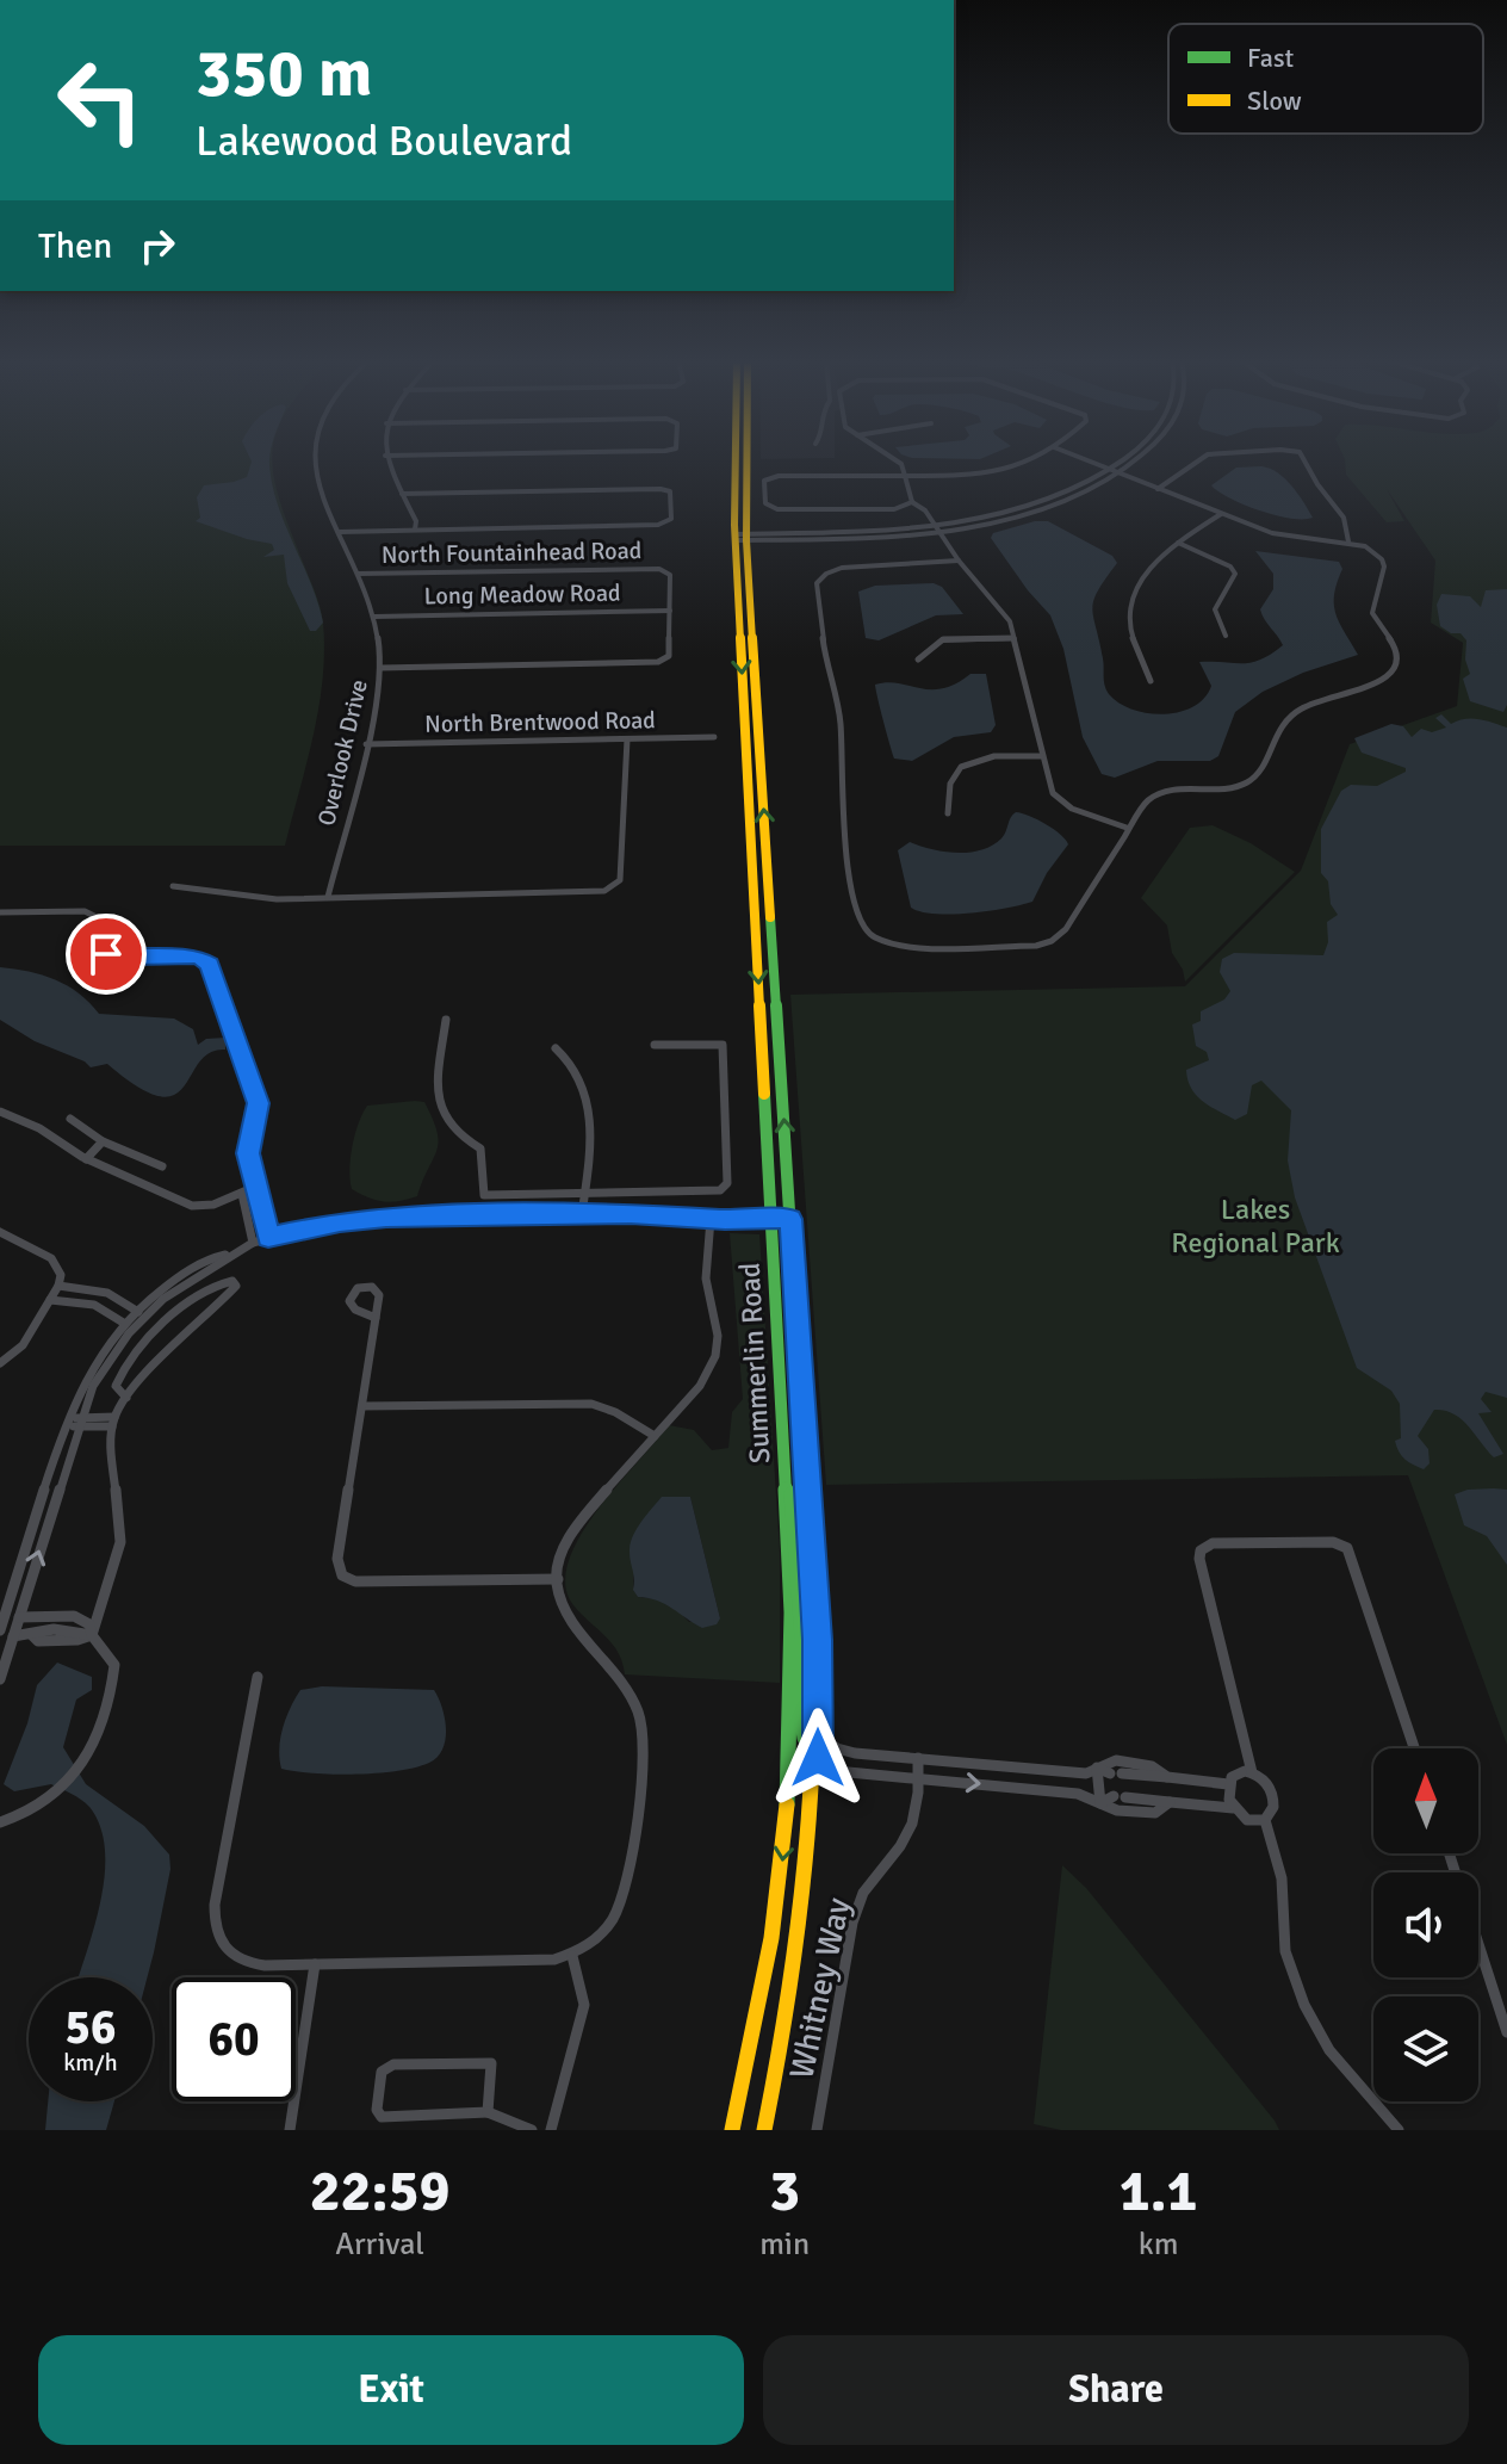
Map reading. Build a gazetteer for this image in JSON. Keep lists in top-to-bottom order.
{
  "streets": {
    "main road": ["Summerlin Road"],
    "street": [
      "North Fountainhead Road",
      "Long Meadow Road",
      "North Brentwood Road",
      "Overlook Drive",
      "Whitney Way"
    ]
  },
  "crossings": [
    ["North Fountainhead Road", "Long Meadow Road"],
    ["North Fountainhead Road", "Overlook Drive"],
    ["Long Meadow Road", "Overlook Drive"],
    ["North Brentwood Road", "Overlook Drive"]
  ],
  "parks": ["Lakes Regional Park"],
  "legend": ["Fast", "Slow"],
  "north": "top",
  "page": {
    "turn": ["350 m", "Lakewood Boulevard"],
    "then": "Then",
    "speed": "56 km/h",
    "limit": "60",
    "eta": [
      "22:59",
      "Arrival",
      "3",
      "min",
      "1.1",
      "km"
    ],
    "buttons": ["Exit", "Share"]
  }
}
